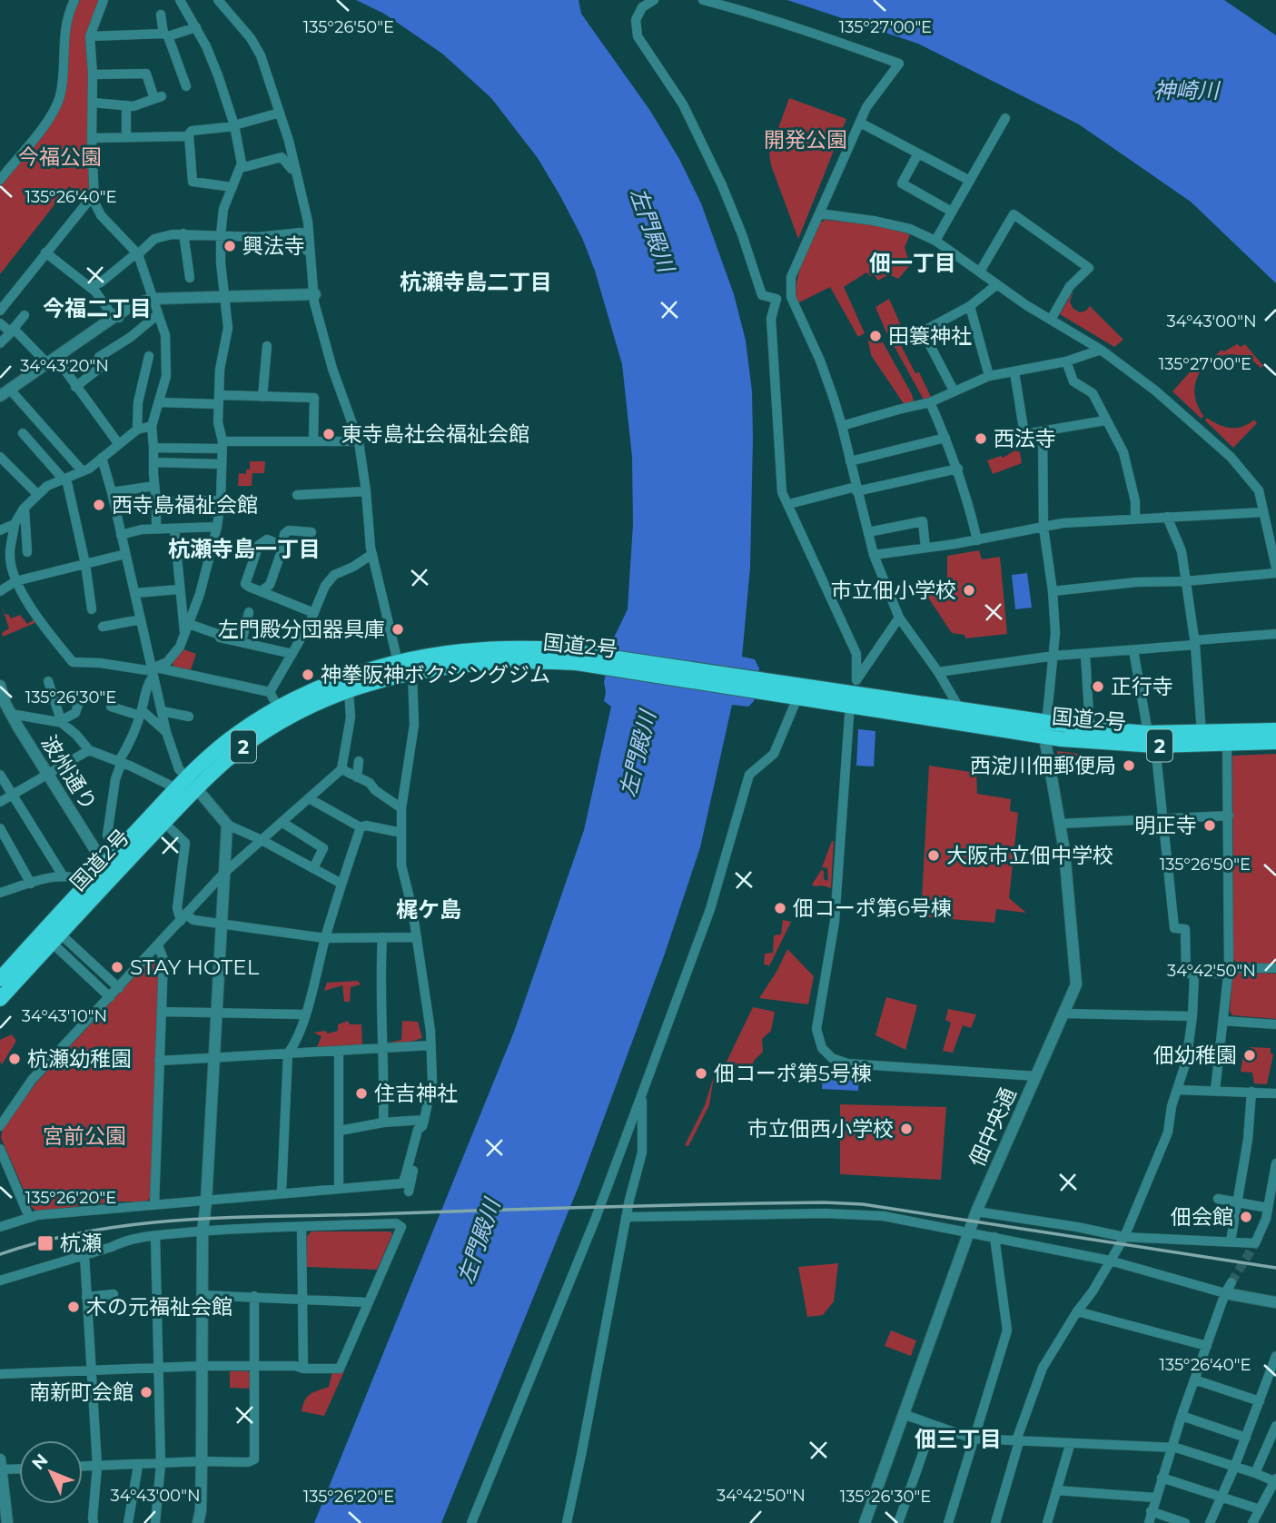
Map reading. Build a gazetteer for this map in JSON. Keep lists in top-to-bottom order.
{
  "streets": {
    "highway": ["国道2号", "2"],
    "street": ["波州通り", "佃中央通"]
  },
  "crossings": [
    ["国道2号", "波州通り"],
    ["国道2号", "佃中央通"]
  ],
  "districts": [
    "佃一丁目",
    "杭瀬寺島二丁目",
    "今福二丁目",
    "杭瀬寺島一丁目",
    "梶ケ島",
    "佃三丁目"
  ],
  "water": ["神崎川", "左門殿川"],
  "parks": ["開発公園", "今福公園", "宮前公園"],
  "places": {
    "other": [
      "興法寺",
      "田簑神社",
      "東寺島社会福祉会館",
      "西法寺",
      "西寺島福祉会館",
      "市立佃小学校",
      "左門殿分団器具庫",
      "神拳阪神ボクシングジム",
      "正行寺",
      "西淀川佃郵便局",
      "明正寺",
      "大阪市立佃中学校",
      "佃コーポ第6号棟",
      "STAY HOTEL",
      "佃幼稚園",
      "杭瀬幼稚園",
      "佃コーポ第5号棟",
      "住吉神社",
      "市立佃西小学校",
      "佃会館",
      "木の元福祉会館",
      "南新町会館"
    ],
    "transit": ["杭瀬"]
  },
  "north": "top left",
  "coordinates": [
    "135°26'50\"E",
    "135°27'00\"E",
    "135°26'40\"E",
    "34°43'00\"N",
    "34°43'20\"N",
    "135°26'30\"E",
    "34°42'50\"N",
    "34°43'10\"N",
    "135°26'20\"E"
  ]
}
